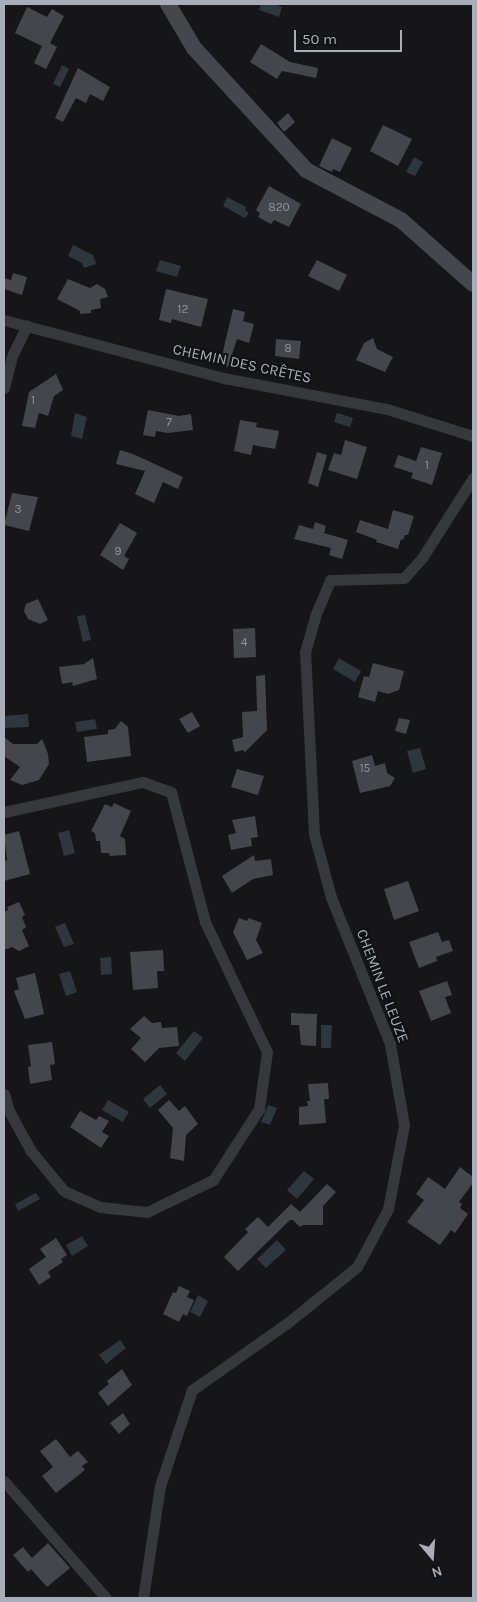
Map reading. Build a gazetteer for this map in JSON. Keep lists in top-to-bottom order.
{
  "streets": {
    "street": ["CHEMIN DES CRÊTES", "CHEMIN LE LEUZE"]
  },
  "house_numbers": [
    "820",
    "12",
    "8",
    "1",
    "7",
    "1",
    "3",
    "9",
    "4",
    "15"
  ],
  "scale_bar": "50 m",
  "north": "bottom"
}
